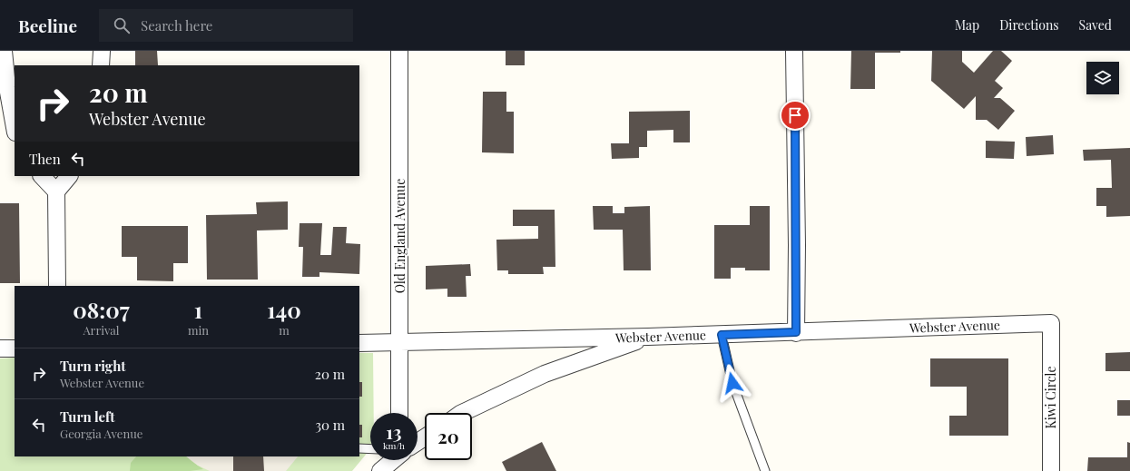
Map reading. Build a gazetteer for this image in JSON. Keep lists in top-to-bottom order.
{
  "streets": {
    "street": ["Old England Avenue", "Webster Avenue", "Kiwi Circle"]
  },
  "crossings": [
    ["Old England Avenue", "Webster Avenue"],
    ["Webster Avenue", "Kiwi Circle"]
  ],
  "page": {
    "header": "Beeline",
    "search": "Search here",
    "nav": ["Map", "Directions", "Saved"],
    "turn": ["20 m", "Webster Avenue"],
    "then": "Then",
    "eta": [
      "08:07",
      "Arrival",
      "1",
      "min",
      "140",
      "m"
    ],
    "list": [
      {
        "name": "Turn right",
        "note": "Webster Avenue",
        "value": "20 m"
      },
      {
        "name": "Turn left",
        "note": "Georgia Avenue",
        "value": "30 m"
      }
    ],
    "speed": "13 km/h",
    "limit": "20"
  }
}
